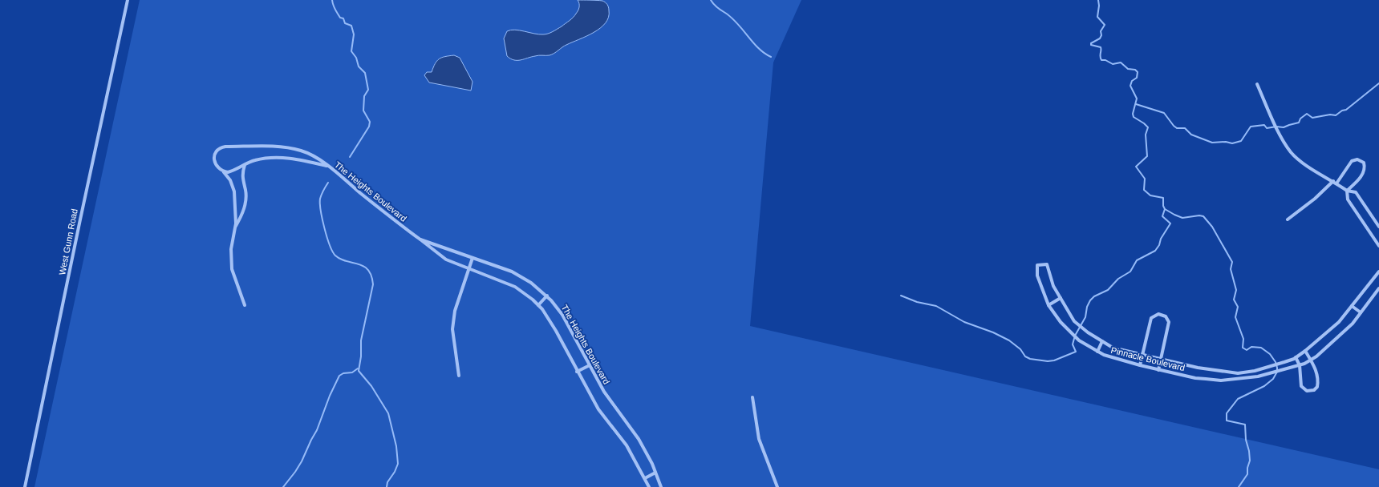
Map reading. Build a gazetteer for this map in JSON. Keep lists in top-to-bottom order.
{
  "streets": {
    "street": ["The Heights Boulevard", "West Gunn Road", "Pinnacle Boulevard"]
  }
}
